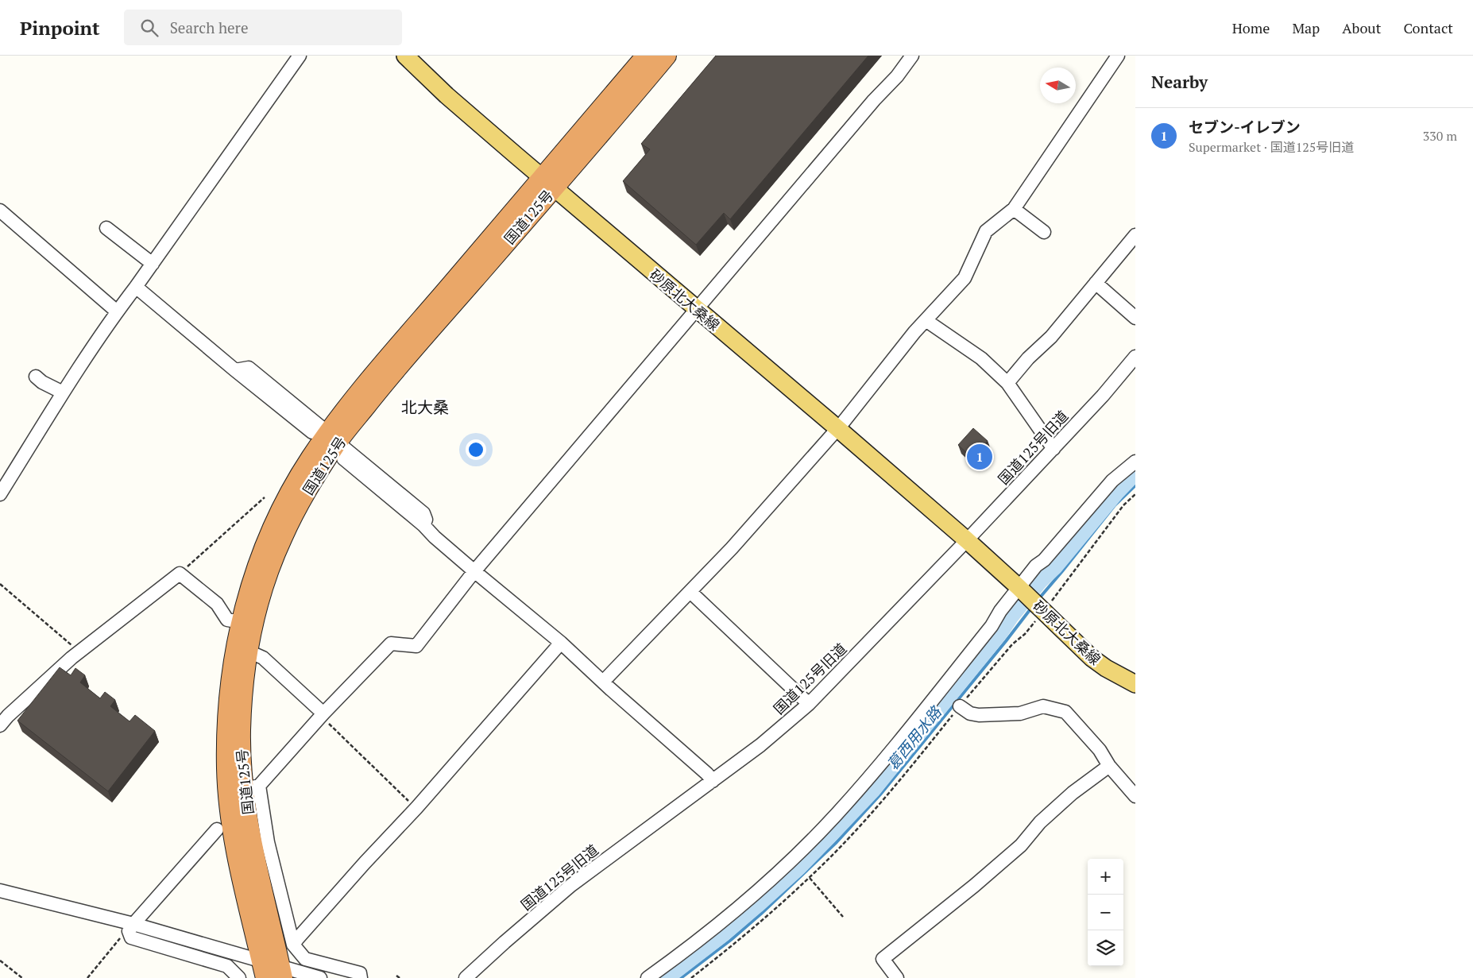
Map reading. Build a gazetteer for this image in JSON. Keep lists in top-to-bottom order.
{
  "streets": {
    "highway": ["国道125号"],
    "main road": ["砂原北大桑線"],
    "street": ["国道125号旧道"]
  },
  "crossings": [
    ["国道125号", "砂原北大桑線"],
    ["砂原北大桑線", "国道125号旧道"]
  ],
  "districts": ["北大桑"],
  "water": ["葛西用水路"],
  "north": "left",
  "page": {
    "header": "Pinpoint",
    "search": "Search here",
    "nav": [
      "Home",
      "Map",
      "About",
      "Contact"
    ],
    "heading": "Nearby",
    "list": [
      {
        "mark": "1",
        "name": "セブン-イレブン",
        "note": "Supermarket · 国道125号旧道",
        "value": "330 m"
      }
    ],
    "pins": "1",
    "map_buttons": ["+", "−"]
  }
}
